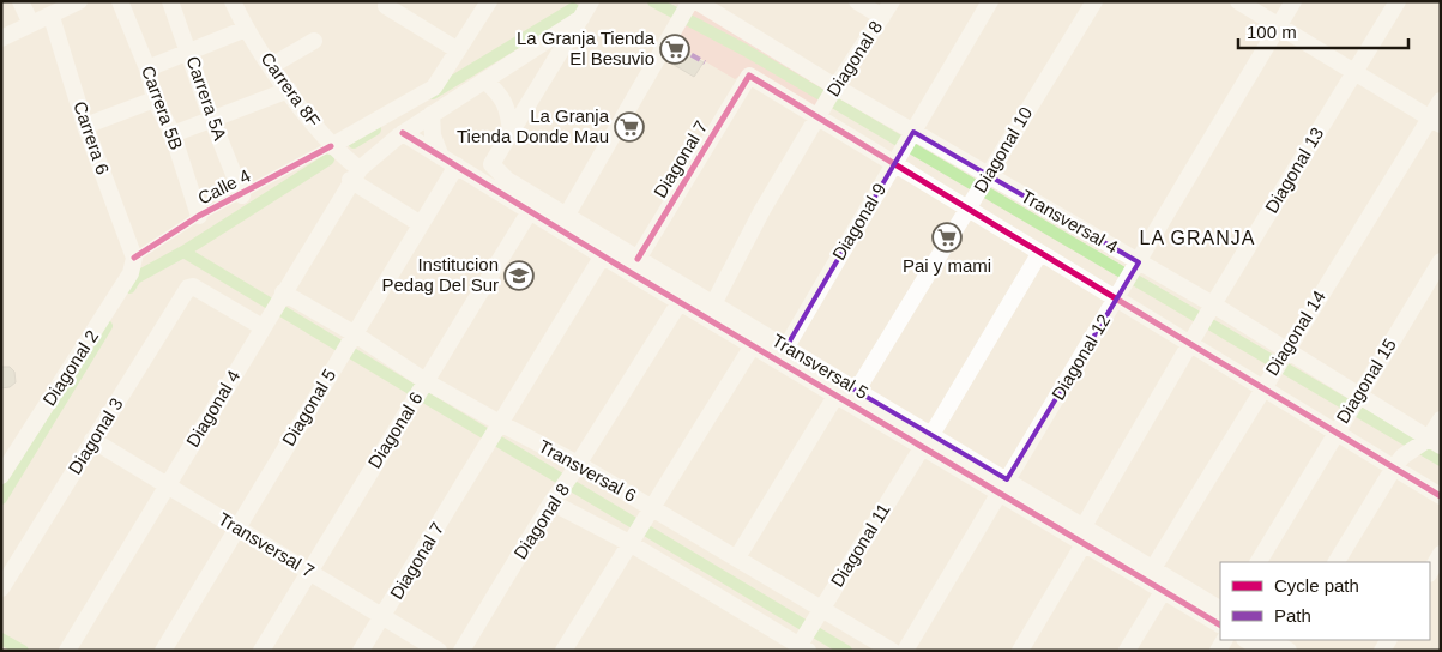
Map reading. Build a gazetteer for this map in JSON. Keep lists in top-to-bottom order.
{
  "streets": {
    "street": [
      "Diagonal 8",
      "Carrera 8F",
      "Carrera 5A",
      "Carrera 5B",
      "Carrera 6",
      "Diagonal 10",
      "Diagonal 7",
      "Diagonal 13",
      "Diagonal 9",
      "Transversal 4",
      "Diagonal 14",
      "Diagonal 12",
      "Transversal 5",
      "Diagonal 2",
      "Diagonal 15",
      "Diagonal 5",
      "Diagonal 4",
      "Diagonal 6",
      "Diagonal 3",
      "Transversal 6",
      "Transversal 7",
      "Diagonal 11"
    ],
    "cycle path": ["Calle 4"]
  },
  "crossings": [
    ["Diagonal 8", "Diagonal 7"],
    ["Diagonal 8", "Transversal 4"],
    ["Diagonal 8", "Transversal 5"],
    ["Diagonal 8", "Transversal 6"],
    ["Carrera 8F", "Diagonal 4"],
    ["Carrera 6", "Diagonal 2"],
    ["Diagonal 10", "Transversal 4"],
    ["Diagonal 10", "Transversal 5"],
    ["Diagonal 7", "Transversal 5"],
    ["Diagonal 7", "Transversal 6"],
    ["Diagonal 7", "Transversal 7"],
    ["Diagonal 13", "Transversal 4"],
    ["Diagonal 13", "Transversal 5"],
    ["Diagonal 9", "Transversal 4"],
    ["Diagonal 9", "Transversal 5"],
    ["Transversal 4", "Diagonal 14"],
    ["Transversal 4", "Diagonal 12"],
    ["Transversal 4", "Diagonal 15"],
    ["Diagonal 14", "Transversal 5"],
    ["Diagonal 12", "Transversal 5"],
    ["Transversal 5", "Diagonal 5"],
    ["Transversal 5", "Diagonal 6"],
    ["Transversal 5", "Diagonal 11"],
    ["Diagonal 5", "Transversal 6"],
    ["Diagonal 5", "Transversal 7"],
    ["Diagonal 4", "Diagonal 3"],
    ["Diagonal 4", "Transversal 6"],
    ["Diagonal 4", "Transversal 7"],
    ["Diagonal 6", "Transversal 6"],
    ["Diagonal 6", "Transversal 7"],
    ["Diagonal 3", "Transversal 7"],
    ["Transversal 6", "Diagonal 11"]
  ],
  "districts": ["LA GRANJA"],
  "places": {
    "supermarket": ["La Granja Tienda El Besuvio", "La Granja Tienda Donde Mau", "Pai y mami"],
    "school or university": ["Institucion Pedag Del Sur"]
  },
  "legend": ["Cycle path", "Path"],
  "scale_bar": "100 m"
}
